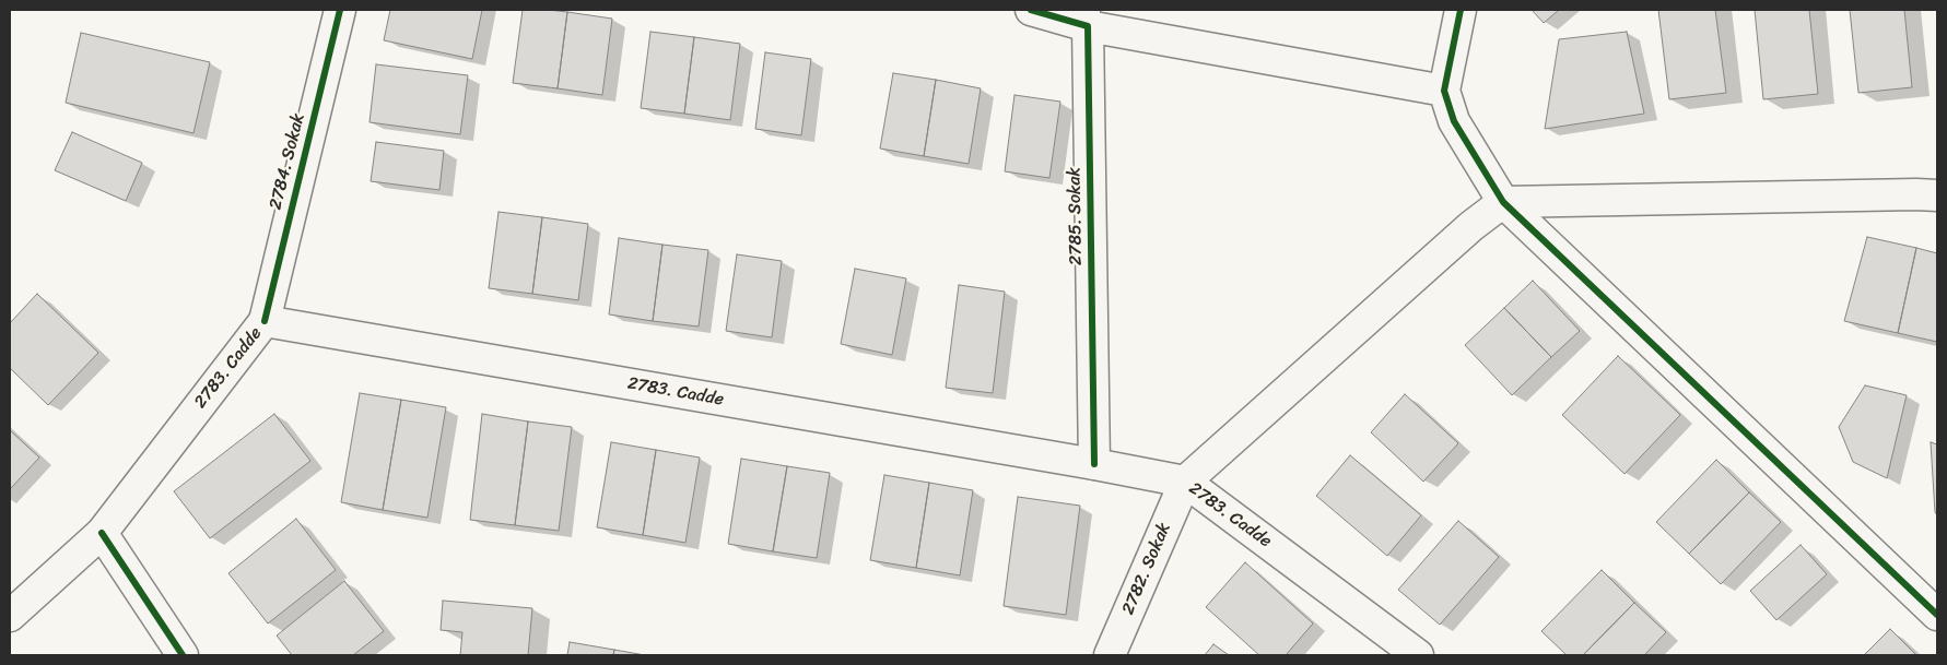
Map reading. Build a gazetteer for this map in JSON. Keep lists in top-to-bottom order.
{
  "streets": {
    "main road": [
      "2784. Sokak",
      "2785. Sokak",
      "2783. Cadde",
      "2782. Sokak"
    ]
  },
  "crossings": [
    ["2784. Sokak", "2783. Cadde"],
    ["2785. Sokak", "2783. Cadde"],
    ["2783. Cadde", "2782. Sokak"]
  ]
}
